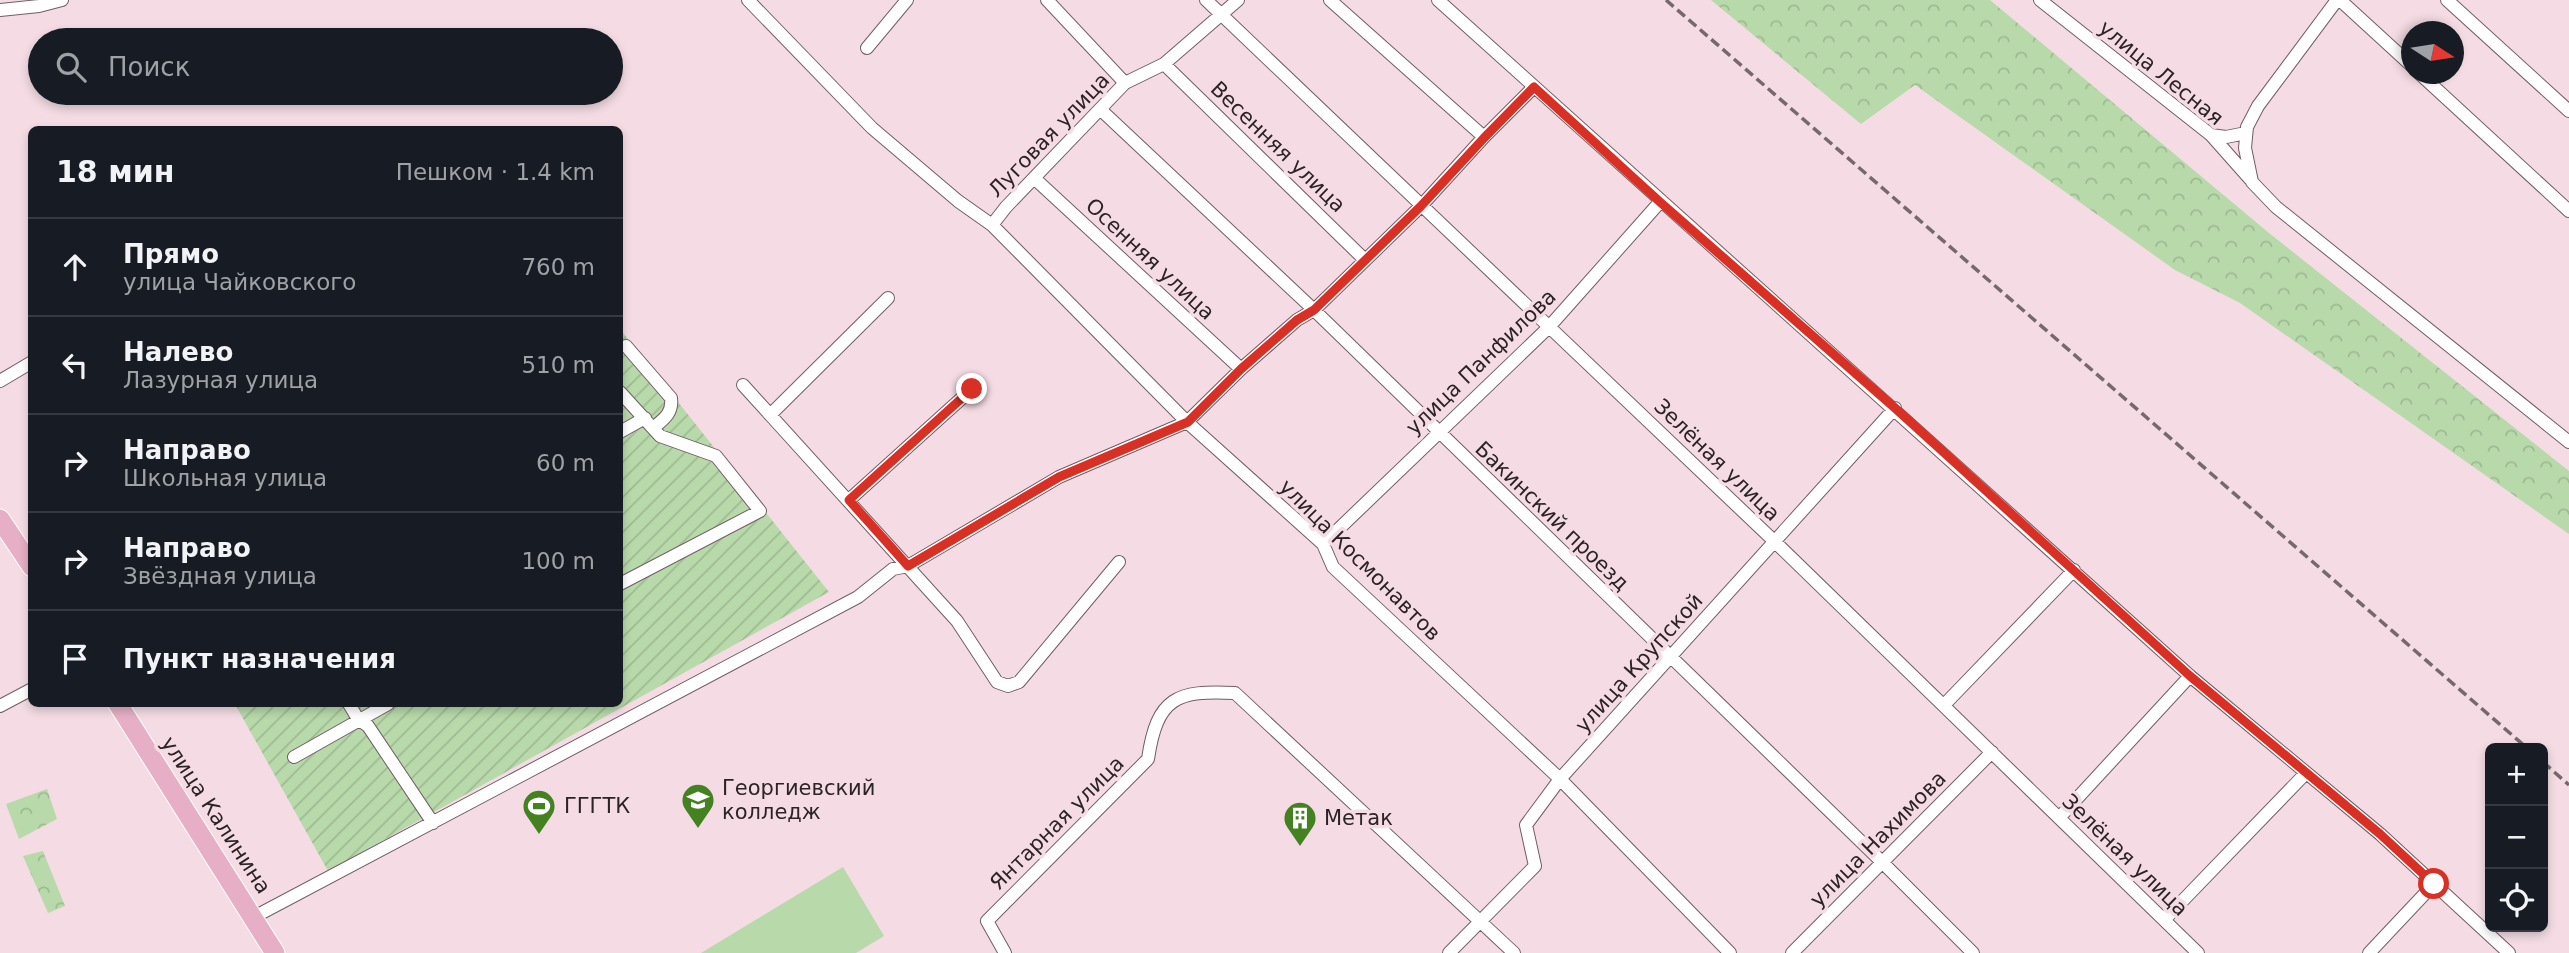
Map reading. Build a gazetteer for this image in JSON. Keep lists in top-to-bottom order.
{
  "streets": {
    "main road": ["улица Калинина"],
    "street": [
      "улица Лесная",
      "Луговая улица",
      "Весенняя улица",
      "Осенняя улица",
      "улица Панфилова",
      "Зелёная улица",
      "Бакинский проезд",
      "улица Космонавтов",
      "улица Крупской",
      "Янтарная улица",
      "улица Нахимова"
    ]
  },
  "crossings": [
    ["Луговая улица", "Весенняя улица"],
    ["Луговая улица", "Осенняя улица"],
    ["Луговая улица", "Зелёная улица"],
    ["Луговая улица", "Бакинский проезд"],
    ["Луговая улица", "улица Космонавтов"],
    ["улица Панфилова", "Зелёная улица"],
    ["улица Панфилова", "Бакинский проезд"],
    ["улица Панфилова", "улица Космонавтов"],
    ["Зелёная улица", "улица Крупской"],
    ["Зелёная улица", "улица Нахимова"],
    ["Бакинский проезд", "улица Крупской"],
    ["Бакинский проезд", "улица Нахимова"],
    ["улица Космонавтов", "улица Крупской"],
    ["улица Крупской", "Янтарная улица"]
  ],
  "places": {
    "school or university": ["Георгиевский колледж"],
    "sports": ["ГГГТК"],
    "building": ["Метак"]
  },
  "north": "right",
  "page": {
    "search": "Поиск",
    "heading": ["18 мин", "Пешком · 1.4 km"],
    "list": [
      ["Прямо", "улица Чайковского", "760 m"],
      ["Налево", "Лазурная улица", "510 m"],
      ["Направо", "Школьная улица", "60 m"],
      ["Направо", "Звёздная улица", "100 m"],
      "Пункт назначения"
    ],
    "map_buttons": ["+", "−"]
  }
}
